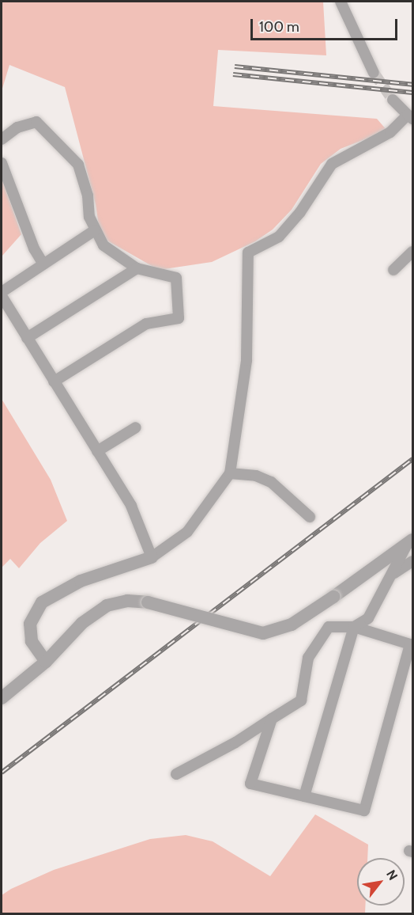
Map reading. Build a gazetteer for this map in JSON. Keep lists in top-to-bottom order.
{
  "scale_bar": "100 m",
  "north": "top right"
}
